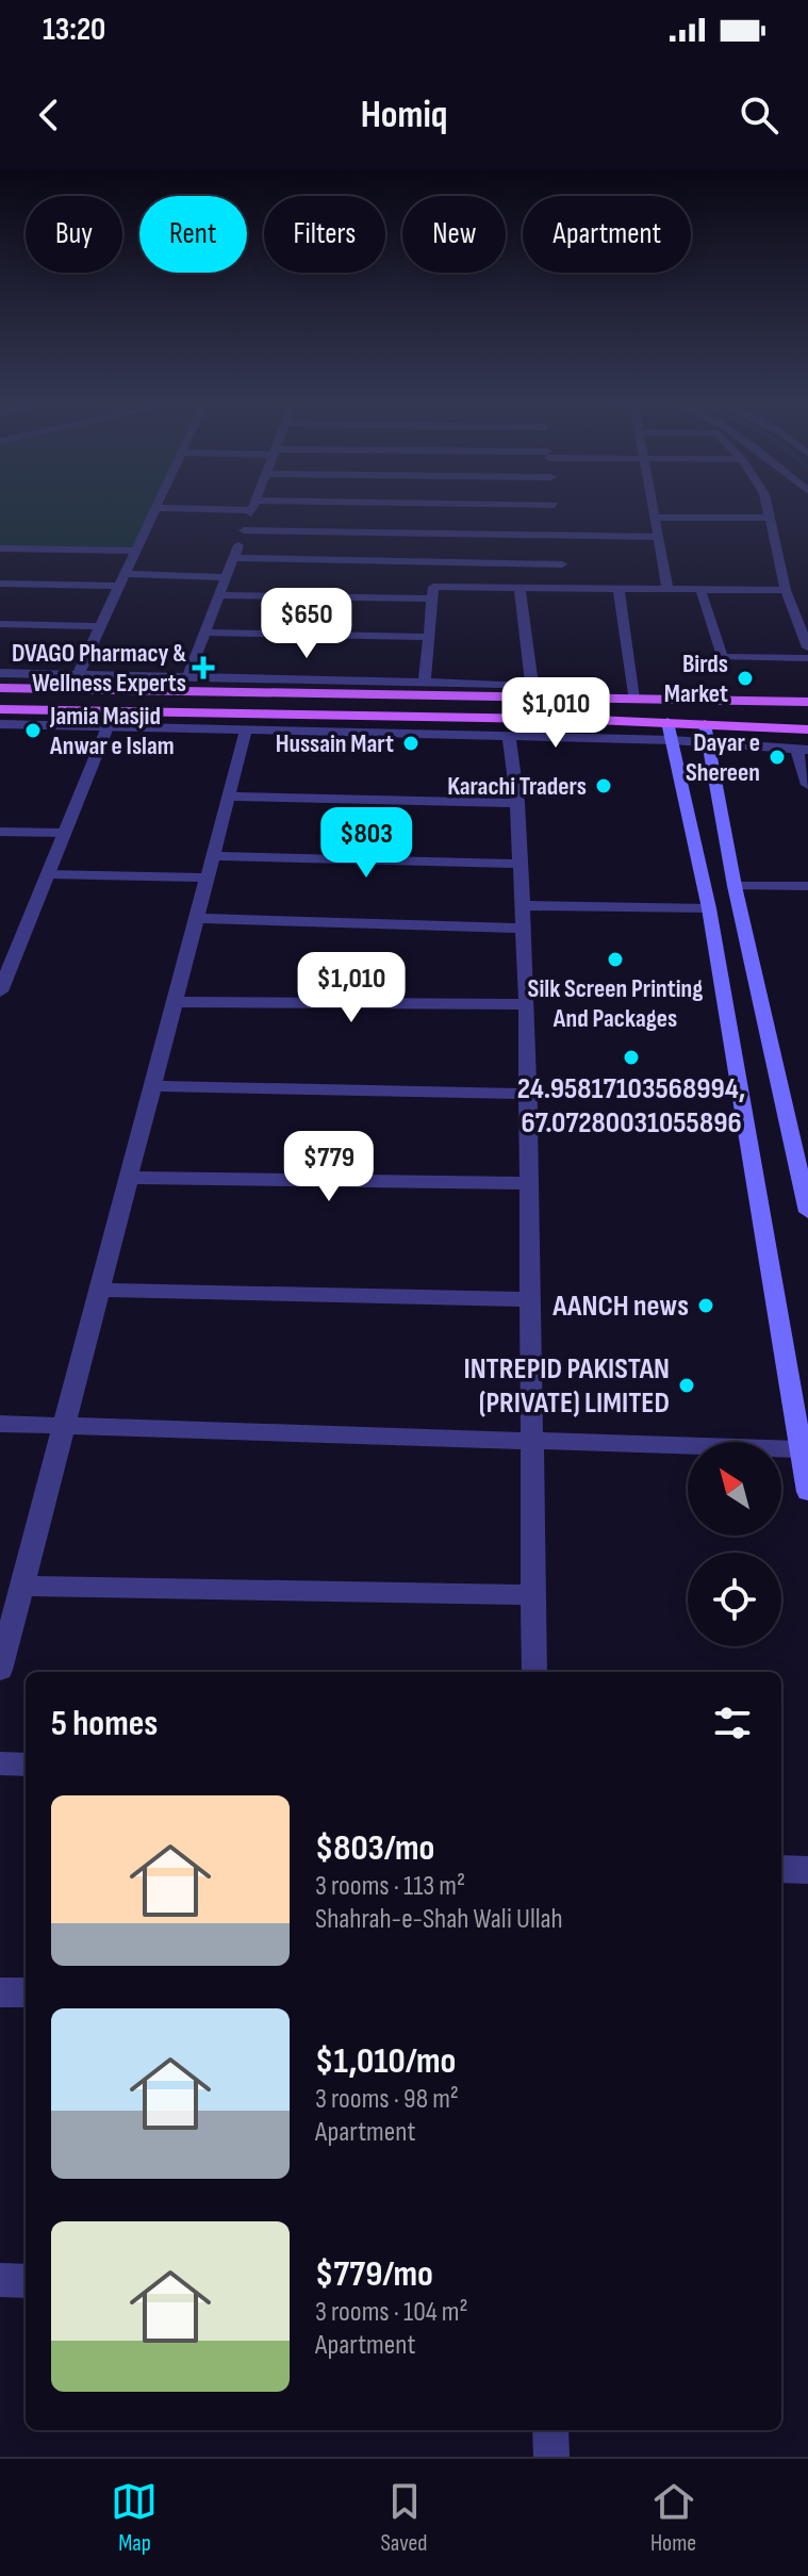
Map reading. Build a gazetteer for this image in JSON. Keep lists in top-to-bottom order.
{
  "places": {
    "health": ["DVAGO Pharmacy & Wellness Experts"],
    "other": [
      "Birds Market",
      "Jamia Masjid Anwar e Islam",
      "Hussain Mart",
      "Dayar e Shereen",
      "Karachi Traders",
      "Silk Screen Printing And Packages",
      "24.95817103568994, 67.07280031055896",
      "AANCH news",
      "INTREPID PAKISTAN (PRIVATE) LIMITED"
    ]
  },
  "north": "top left",
  "page": {
    "status": "13:20",
    "header": "Homiq",
    "chip": [
      "Buy",
      "Rent",
      "Filters",
      "New",
      "Apartment"
    ],
    "price": [
      "$650",
      "$1,010",
      "$803",
      "$1,010",
      "$779"
    ],
    "heading": "5 homes",
    "list": [
      {
        "name": "$803/mo",
        "note": "3 rooms · 113 m² · Shahrah-e-Shah Wali Ullah"
      },
      {
        "name": "$1,010/mo",
        "note": "3 rooms · 98 m² · Apartment"
      },
      {
        "name": "$779/mo",
        "note": "3 rooms · 104 m² · Apartment"
      }
    ],
    "tabs": ["Map", "Saved", "Home"]
  }
}
